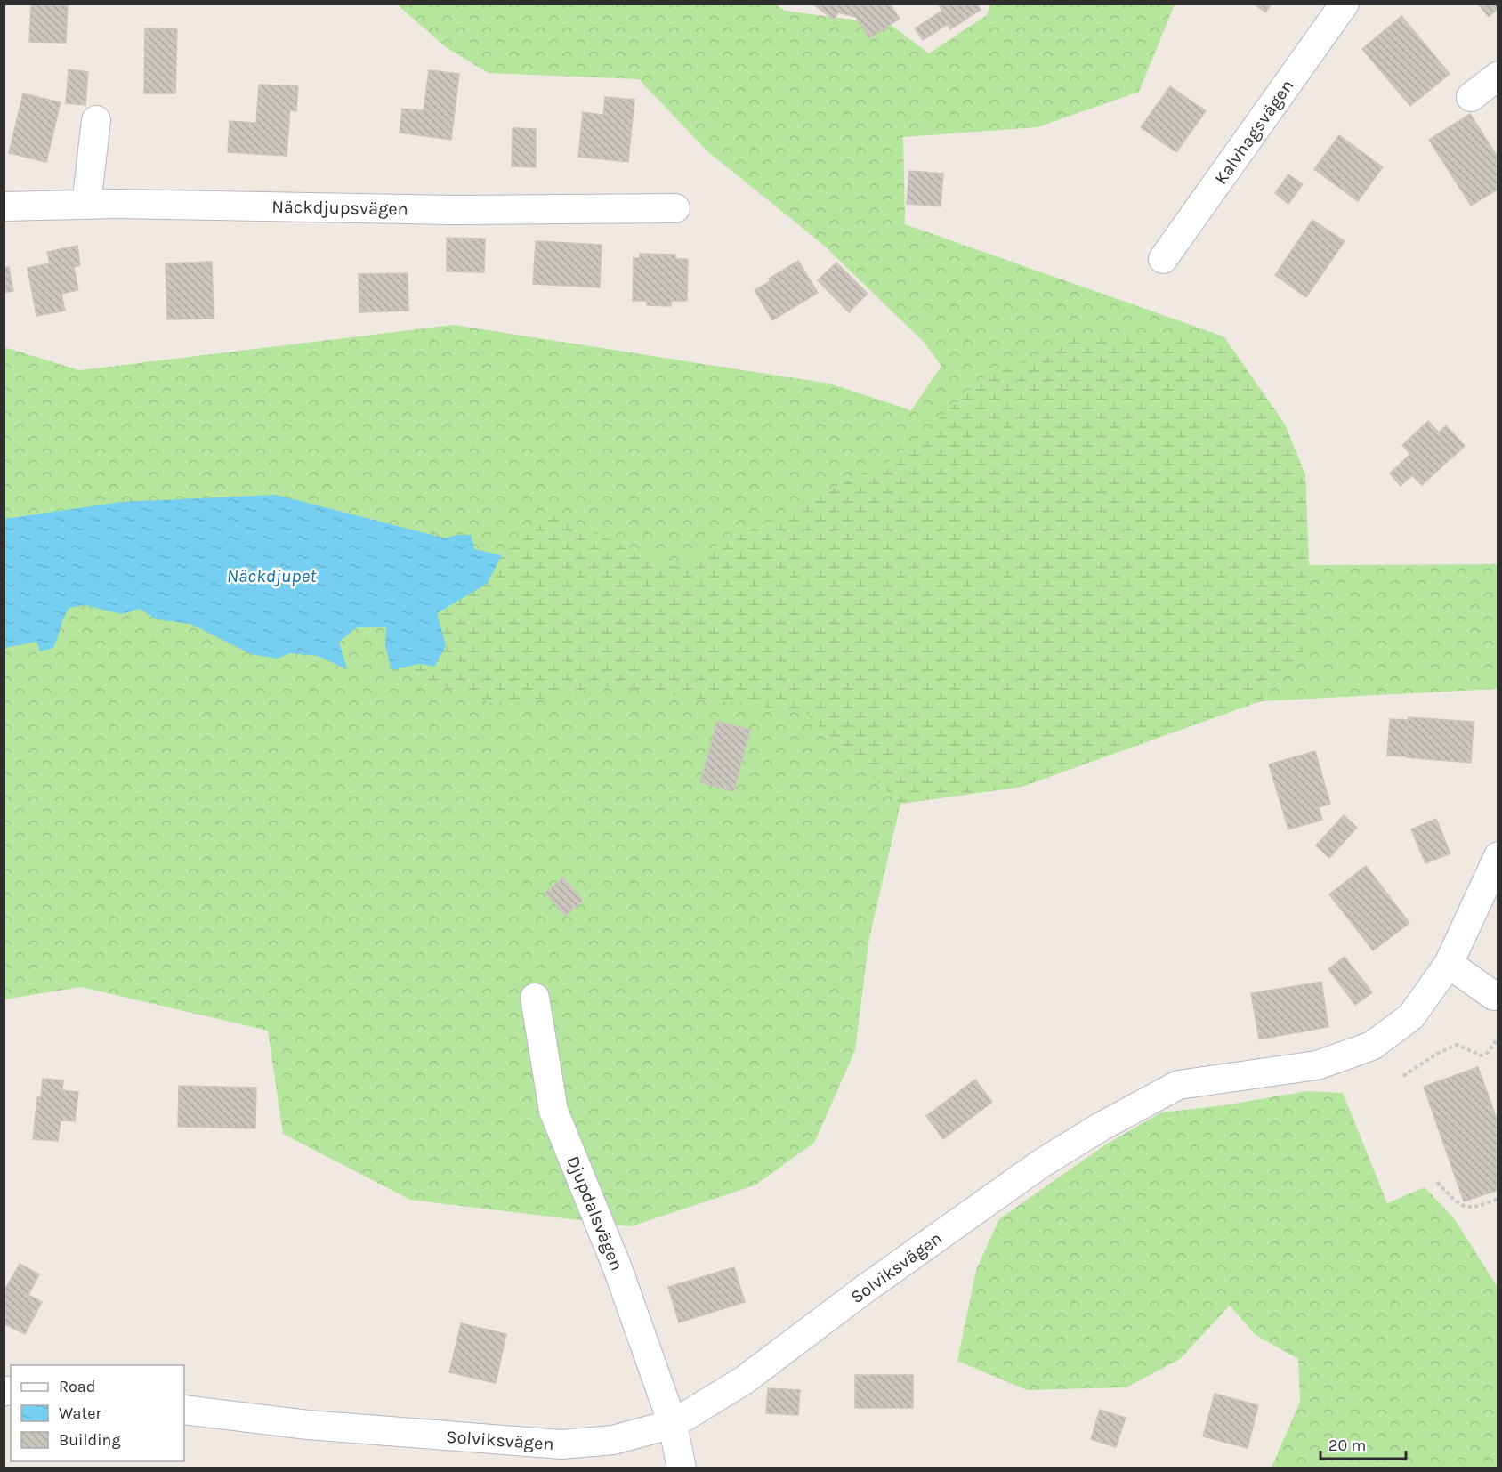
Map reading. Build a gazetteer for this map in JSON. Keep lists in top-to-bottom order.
{
  "streets": {
    "street": [
      "Kalvhagsvägen",
      "Näckdjupsvägen",
      "Djupdalsvägen",
      "Solviksvägen"
    ]
  },
  "crossings": [
    ["Djupdalsvägen", "Solviksvägen"]
  ],
  "water": ["Näckdjupet"],
  "legend": ["Road", "Water", "Building"],
  "scale_bar": "20 m"
}
